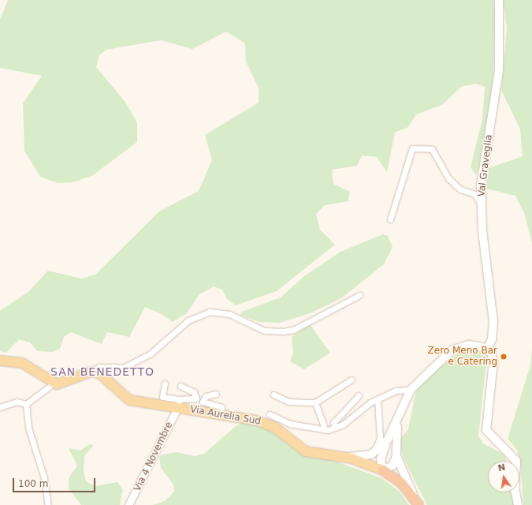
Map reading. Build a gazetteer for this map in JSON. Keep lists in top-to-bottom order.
{
  "streets": {
    "main road": ["Val Graveglia", "Via Aurelia Sud"],
    "street": ["Via 4 Novembre"]
  },
  "crossings": [
    ["Val Graveglia", "Via Aurelia Sud"],
    ["Via Aurelia Sud", "Via 4 Novembre"]
  ],
  "districts": ["SAN BENEDETTO"],
  "places": ["Zero Meno Bar e Catering"],
  "scale_bar": "100 m",
  "north": "top"
}
